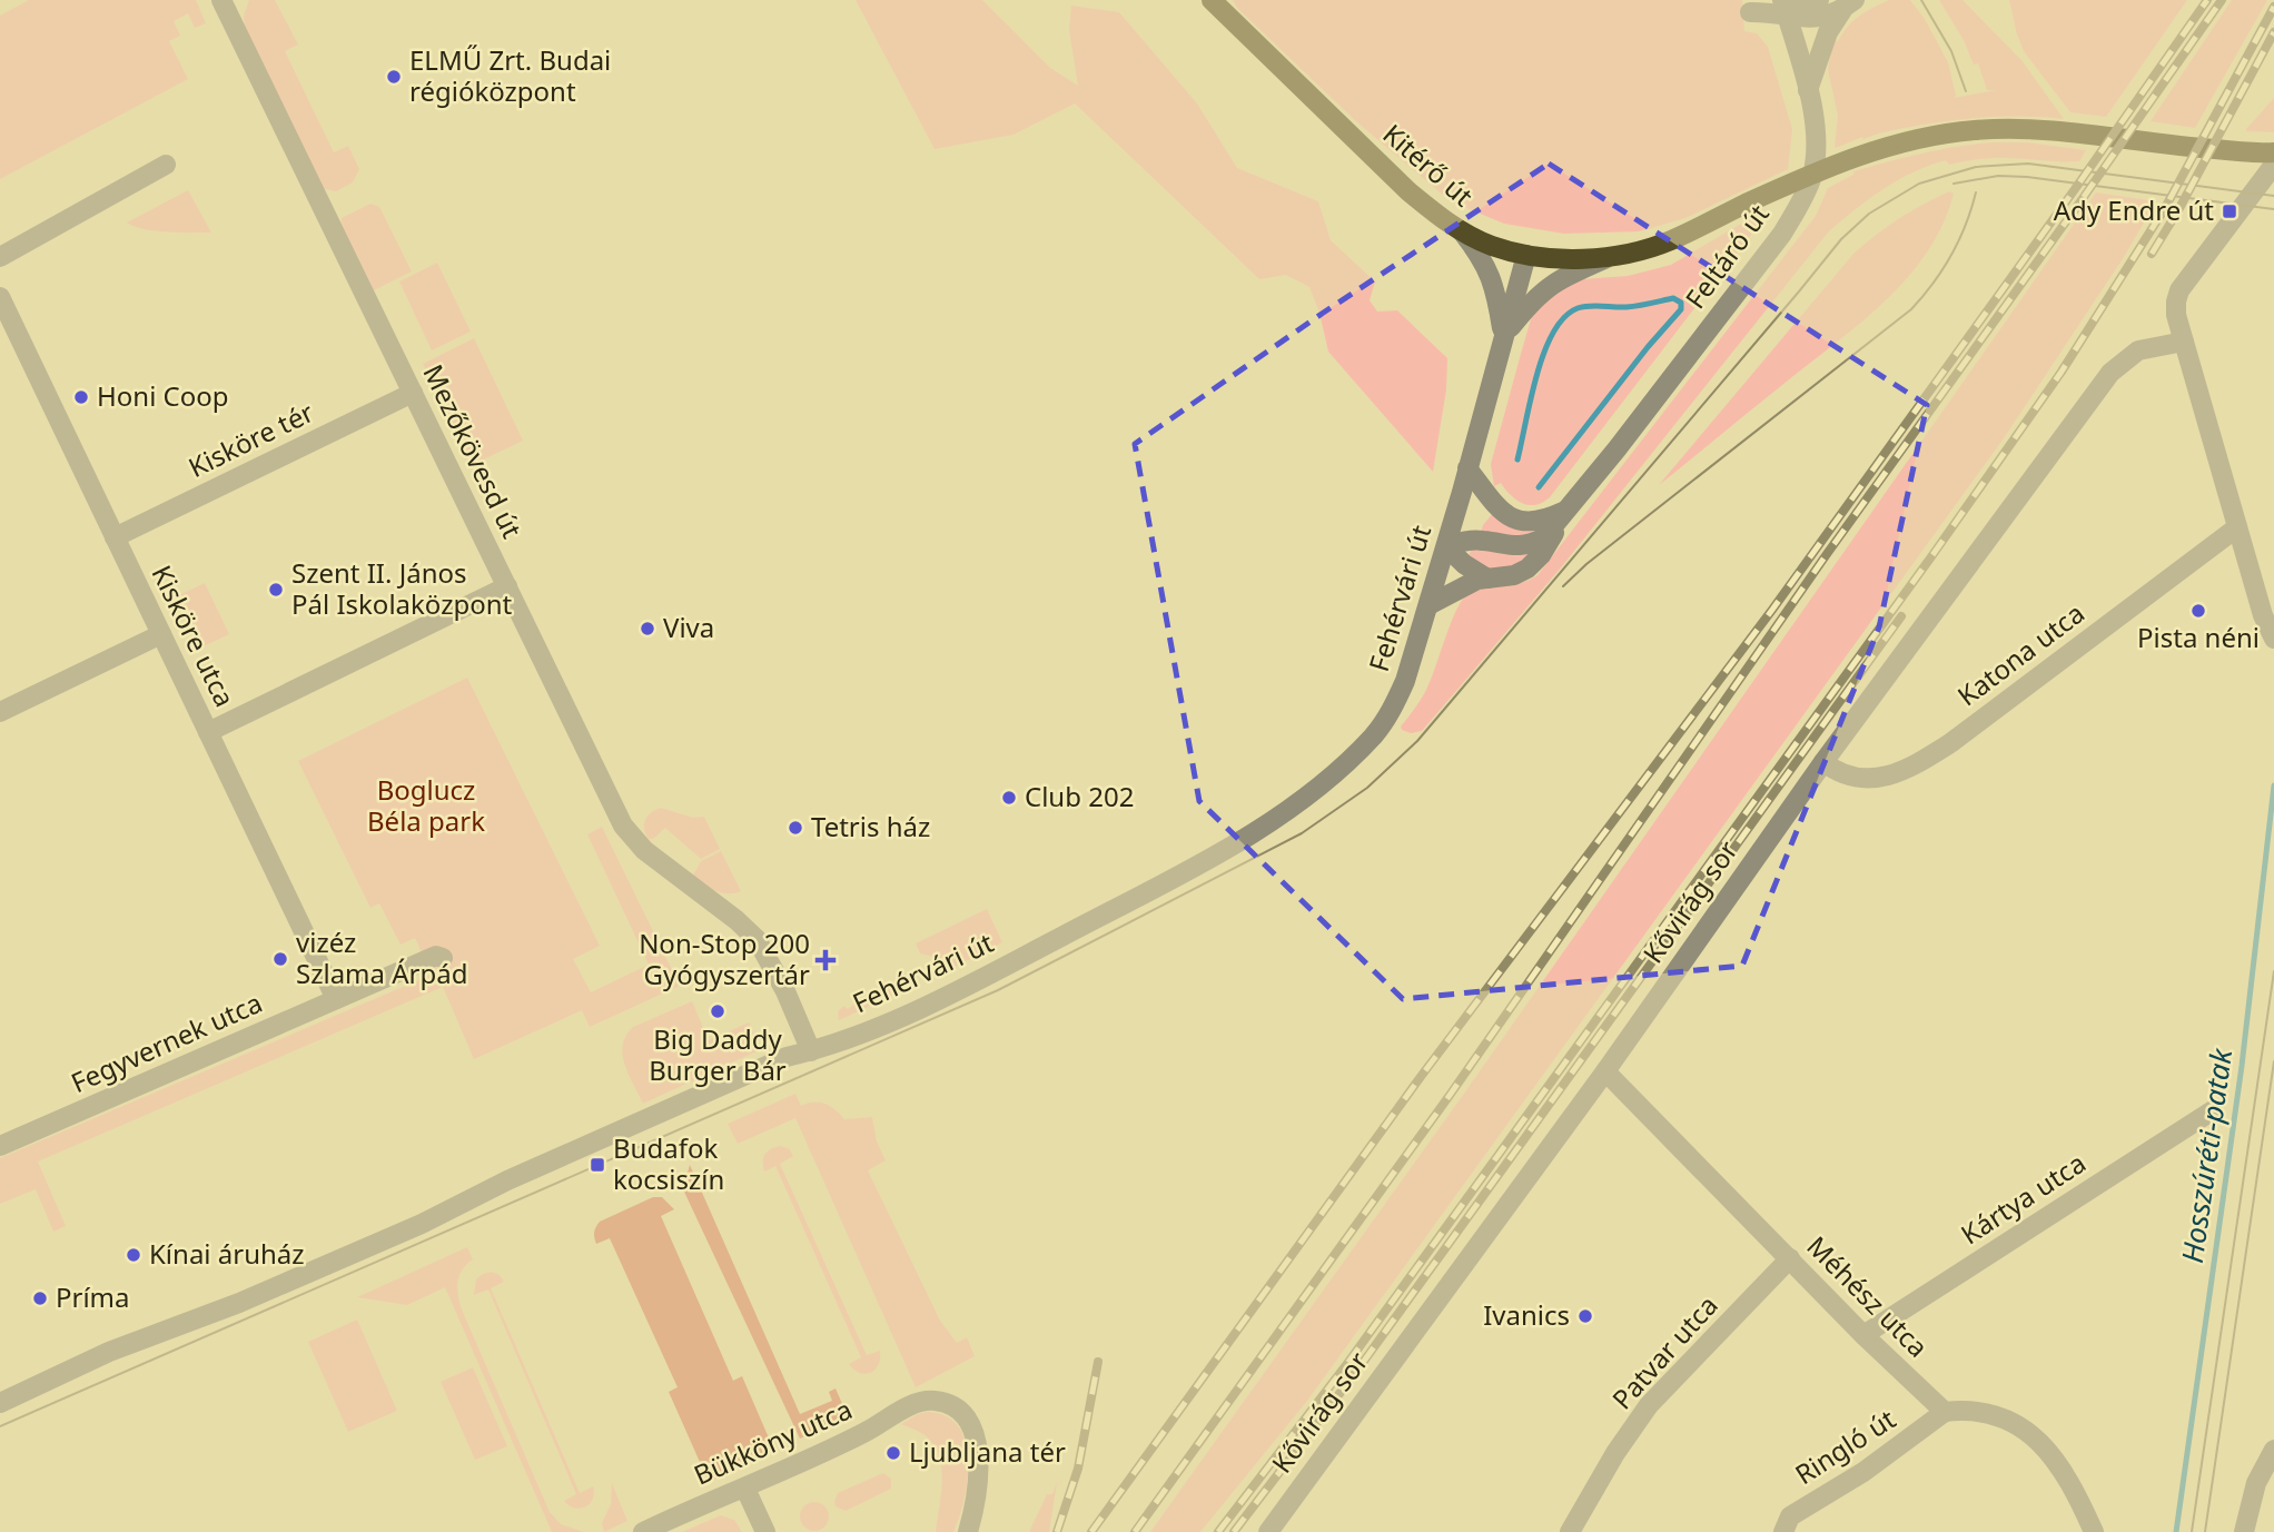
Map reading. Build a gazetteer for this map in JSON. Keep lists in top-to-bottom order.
{
  "streets": {
    "main road": ["Kitérő út"],
    "street": [
      "Feltáró út",
      "Kisköre tér",
      "Mezőkövesd út",
      "Fehérvári út",
      "Kisköre utca",
      "Katona utca",
      "Kővirág sor",
      "Fegyvernek utca",
      "Kártya utca",
      "Méhész utca",
      "Patvar utca",
      "Bükköny utca",
      "Ringló út"
    ]
  },
  "crossings": [
    ["Kitérő út", "Fehérvári út"],
    ["Feltáró út", "Fehérvári út"],
    ["Kisköre tér", "Mezőkövesd út"],
    ["Kisköre tér", "Kisköre utca"],
    ["Mezőkövesd út", "Fehérvári út"],
    ["Kisköre utca", "Fegyvernek utca"],
    ["Katona utca", "Kővirág sor"],
    ["Kővirág sor", "Méhész utca"],
    ["Kártya utca", "Méhész utca"],
    ["Méhész utca", "Patvar utca"],
    ["Méhész utca", "Ringló út"]
  ],
  "water": ["Hosszúréti-patak"],
  "parks": ["Boglucz Béla park"],
  "places": {
    "other": [
      "ELMŰ Zrt. Budai régióközpont",
      "Honi Coop",
      "Szent II. János Pál Iskolaközpont",
      "Pista néni",
      "Viva",
      "Club 202",
      "Tetris ház",
      "vizéz Szlama Árpád",
      "Big Daddy Burger Bár",
      "Kínai áruház",
      "Príma",
      "Ivanics",
      "Ljubljana tér"
    ],
    "transit": ["Ady Endre út", "Budafok kocsiszín"],
    "health": ["Non-Stop 200 Gyógyszertár"]
  }
}
